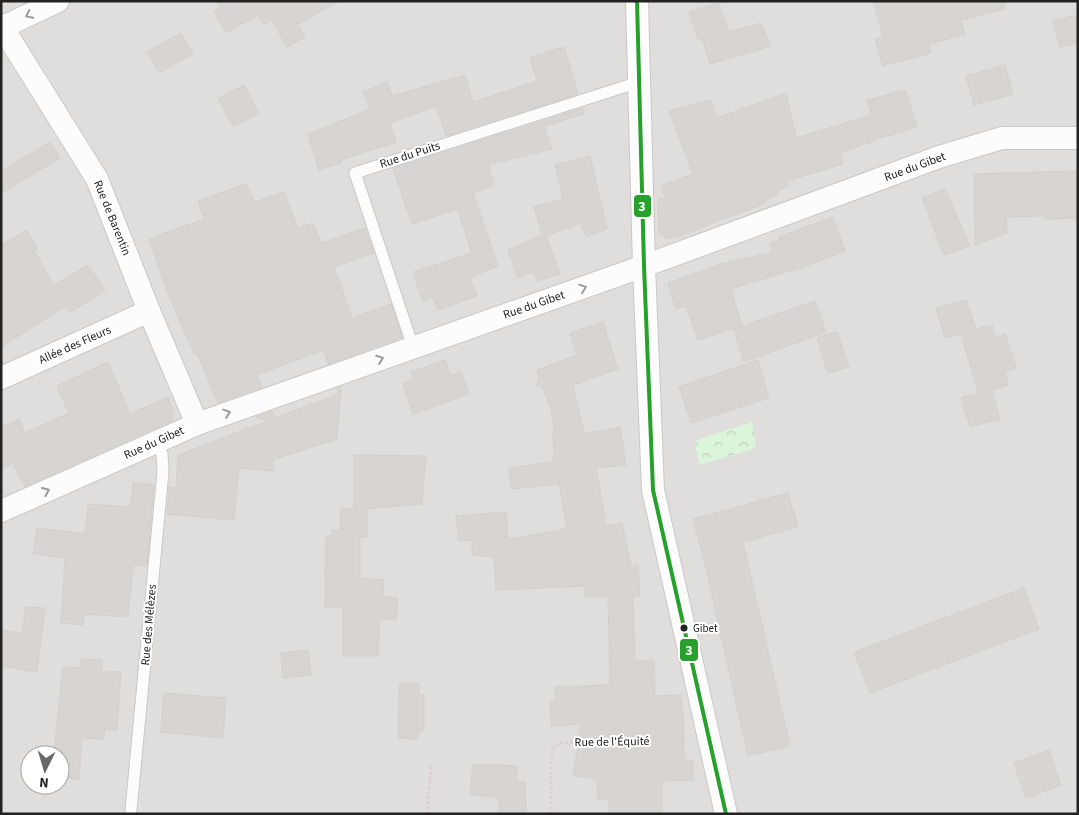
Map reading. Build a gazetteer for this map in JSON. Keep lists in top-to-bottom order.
{
  "streets": {
    "street": ["Rue du Gibet", "Rue de Barentin", "Allée des Fleurs"],
    "lane": ["Rue du Puits", "Rue des Mélèzes"],
    "path": ["Rue de l'Équité"]
  },
  "crossings": [
    ["Rue du Puits", "Rue du Gibet"],
    ["Rue du Gibet", "Rue de Barentin"],
    ["Rue du Gibet", "Rue des Mélèzes"],
    ["Rue de Barentin", "Allée des Fleurs"]
  ],
  "one_way": ["Rue du Gibet"],
  "places": ["Gibet"],
  "lines": ["transit line 3"],
  "north": "bottom"
}
